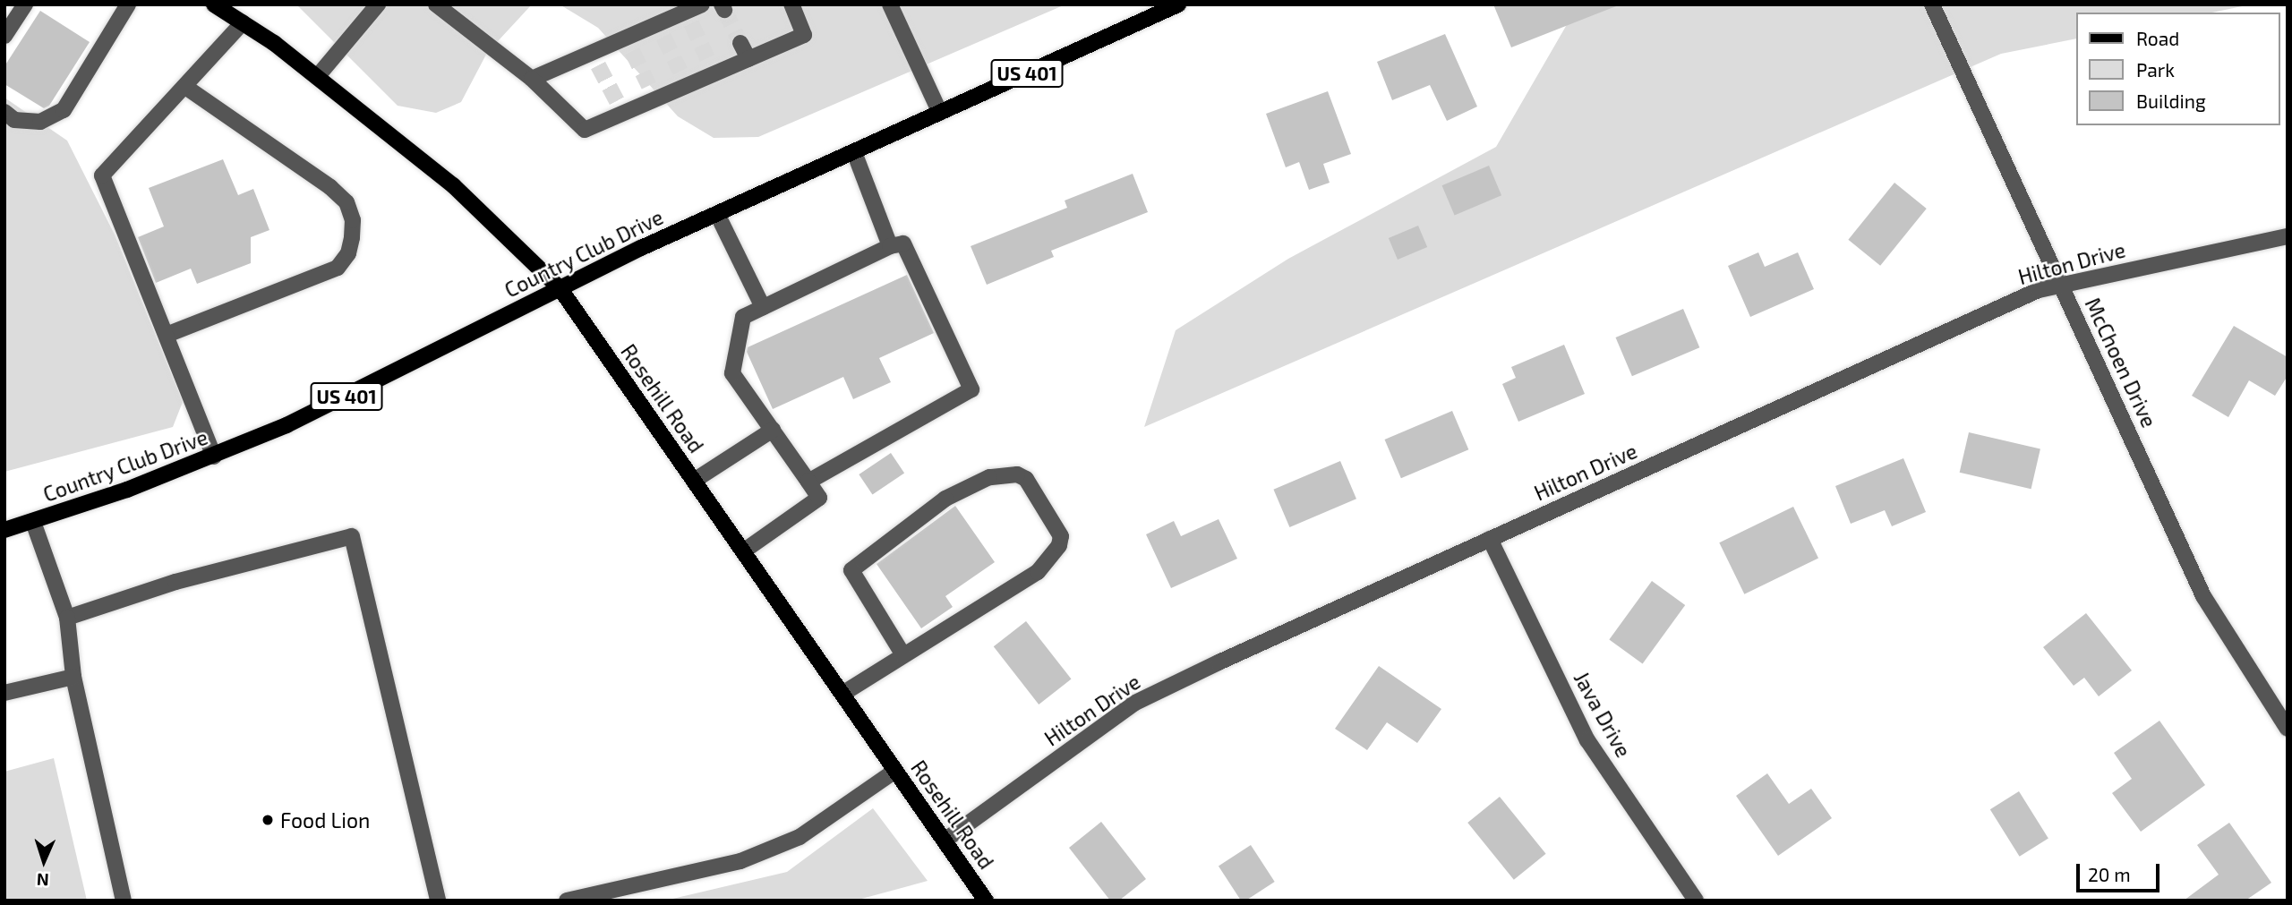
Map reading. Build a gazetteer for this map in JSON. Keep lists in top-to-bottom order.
{
  "streets": {
    "main road": ["US 401", "Country Club Drive", "Rosehill Road"],
    "street": ["Hilton Drive", "McChoen Drive", "Java Drive"]
  },
  "crossings": [
    ["Country Club Drive", "Rosehill Road"],
    ["Hilton Drive", "McChoen Drive"],
    ["Hilton Drive", "Rosehill Road"],
    ["Hilton Drive", "Java Drive"]
  ],
  "places": ["Food Lion"],
  "legend": ["Road", "Park", "Building"],
  "scale_bar": "20 m",
  "north": "bottom"
}
